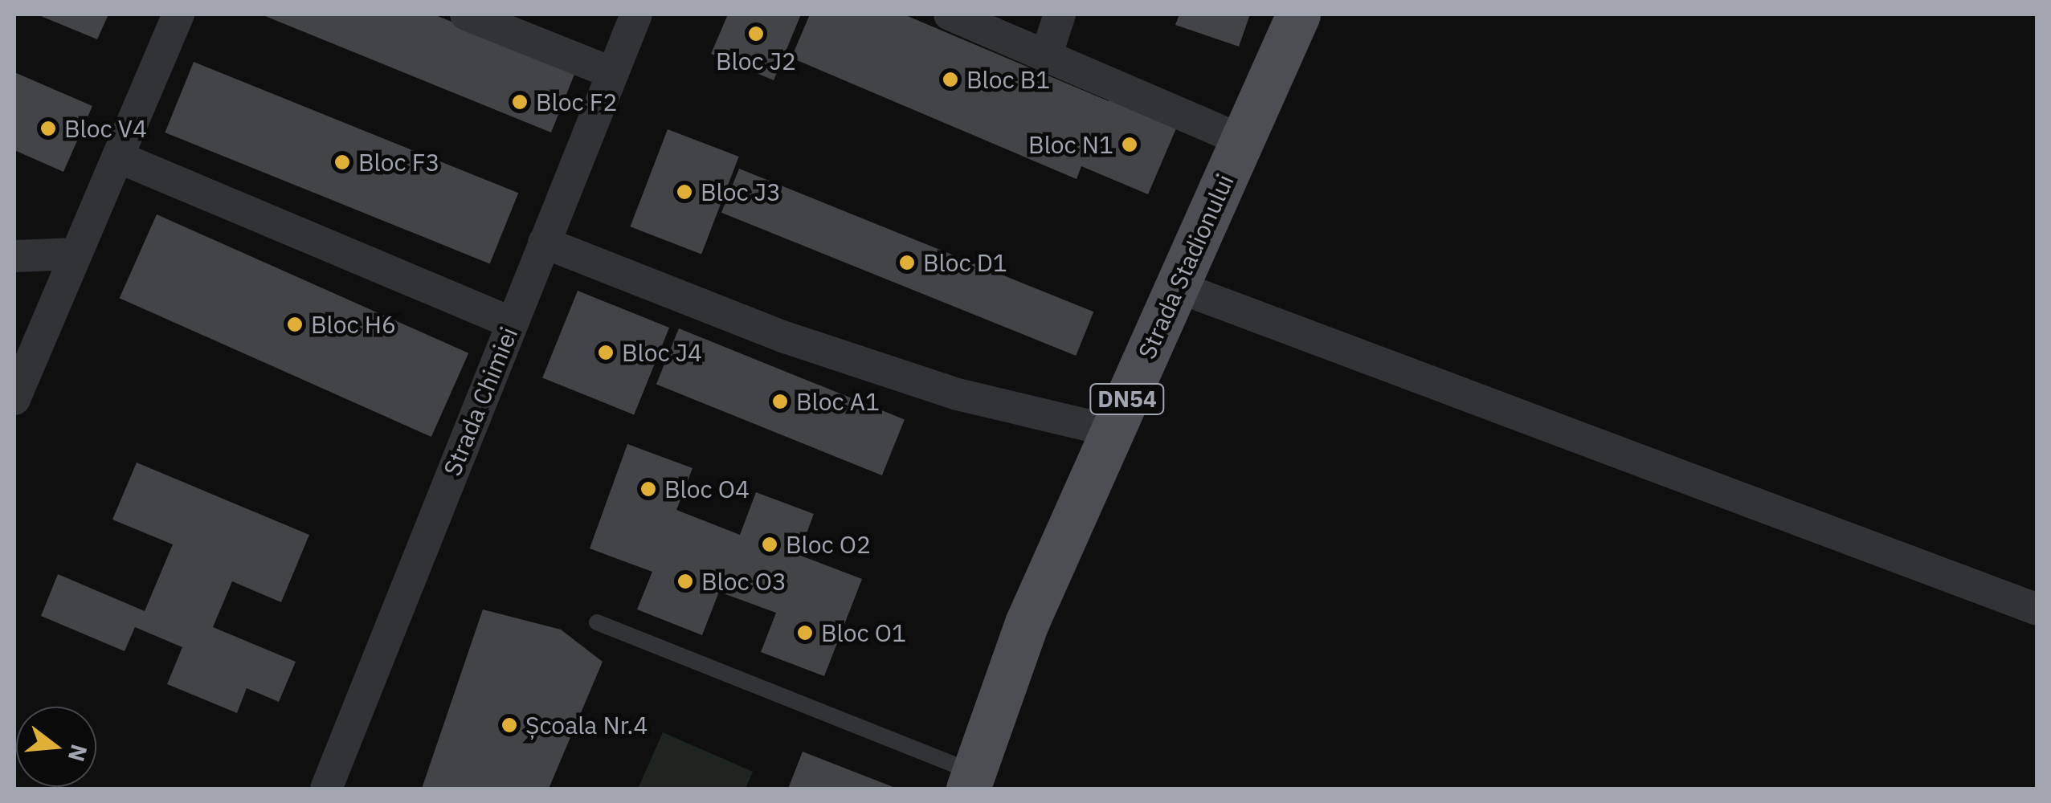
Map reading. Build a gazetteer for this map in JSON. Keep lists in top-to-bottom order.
{
  "streets": {
    "main road": ["Strada Stadionului", "DN54"],
    "street": ["Strada Chimiei"]
  },
  "places": [
    "Bloc J2",
    "Bloc B1",
    "Bloc F2",
    "Bloc V4",
    "Bloc N1",
    "Bloc F3",
    "Bloc J3",
    "Bloc D1",
    "Bloc H6",
    "Bloc J4",
    "Bloc A1",
    "Bloc O4",
    "Bloc O2",
    "Bloc O3",
    "Bloc O1",
    "Școala Nr.4"
  ],
  "north": "right"
}
